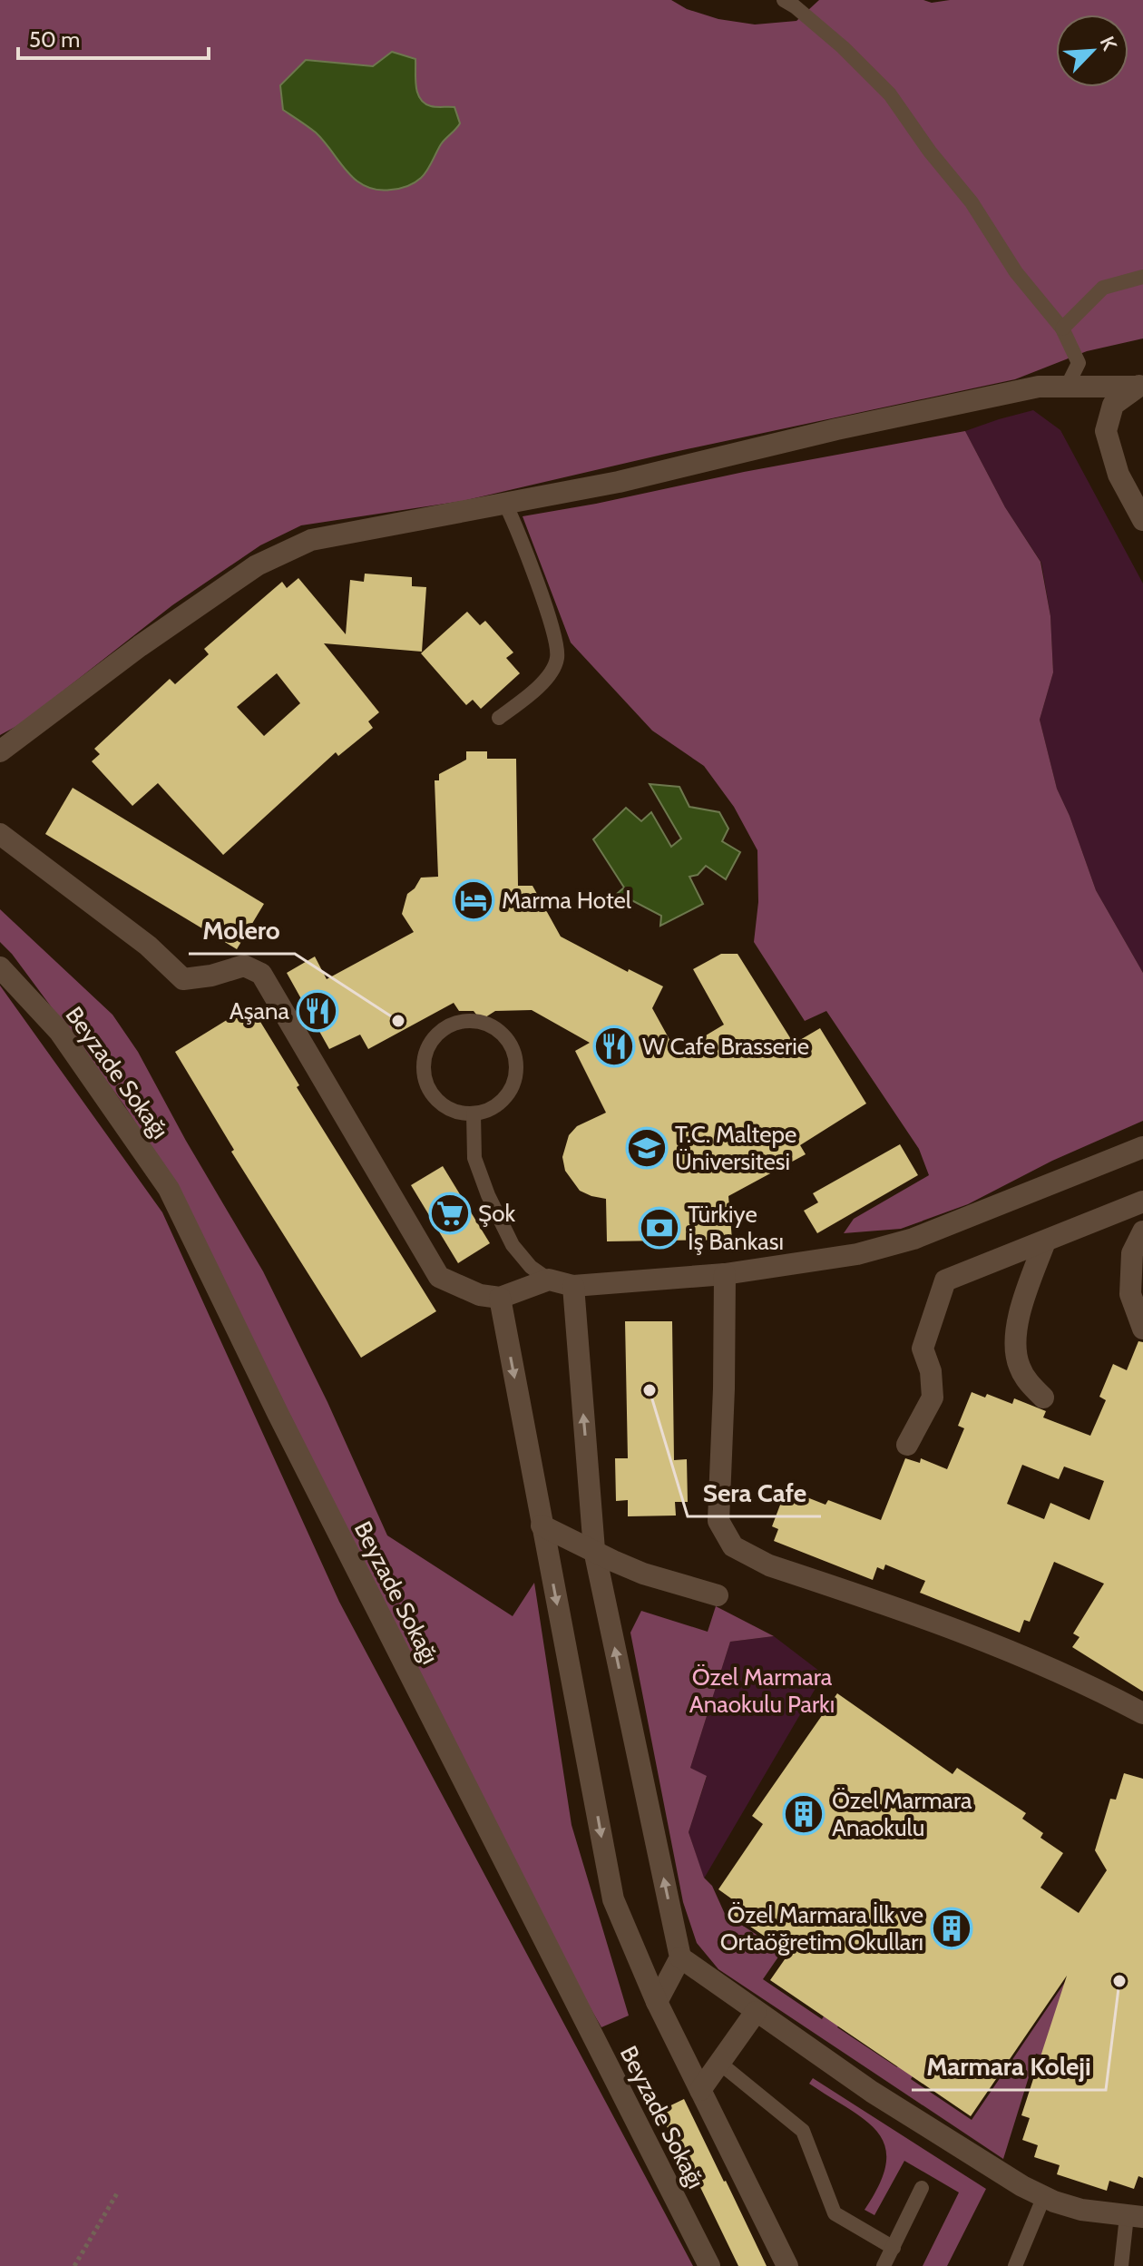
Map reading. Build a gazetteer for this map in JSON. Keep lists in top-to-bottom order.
{
  "streets": {
    "street": ["Beyzade Sokağı"]
  },
  "parks": ["Özel Marmara Anaokulu Parkı"],
  "places": {
    "hotel": ["Marma Hotel"],
    "restaurant": ["Aşana", "W Cafe Brasserie"],
    "other": ["Molero", "Sera Cafe", "Marmara Koleji"],
    "school or university": ["T.C. Maltepe Üniversitesi"],
    "supermarket": ["Şok"],
    "bank": ["Türkiye İş Bankası"],
    "building": ["Özel Marmara Anaokulu", "Özel Marmara İlk ve Ortaöğretim Okulları"]
  },
  "scale_bar": "50 m",
  "north": "top right"
}
